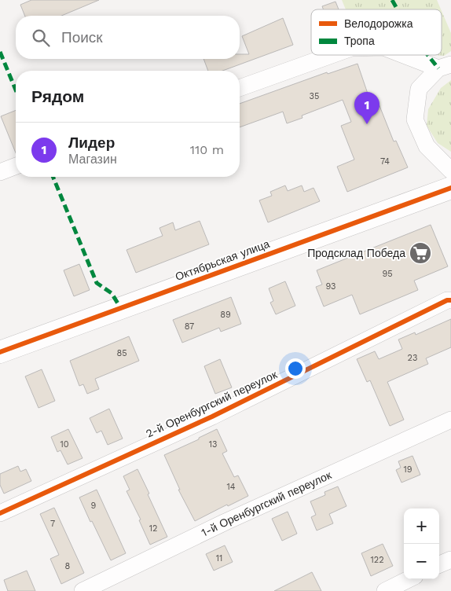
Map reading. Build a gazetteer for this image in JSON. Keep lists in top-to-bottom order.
{
  "streets": {
    "street": ["Октябрьская улица", "2-й Оренбургский переулок", "1-й Оренбургский переулок"]
  },
  "places": {
    "supermarket": ["Продсклад Победа"]
  },
  "house_numbers": [
    "35",
    "74",
    "95",
    "93",
    "89",
    "87",
    "85",
    "23",
    "10",
    "13",
    "19",
    "14",
    "9",
    "7",
    "12",
    "11",
    "122",
    "8"
  ],
  "legend": ["Велодорожка", "Тропа"],
  "page": {
    "search": "Поиск",
    "heading": "Рядом",
    "pins": "1",
    "list": [
      {
        "mark": "1",
        "name": "Лидер",
        "note": "Магазин",
        "value": "110 m"
      }
    ],
    "map_buttons": ["+", "−"]
  }
}
